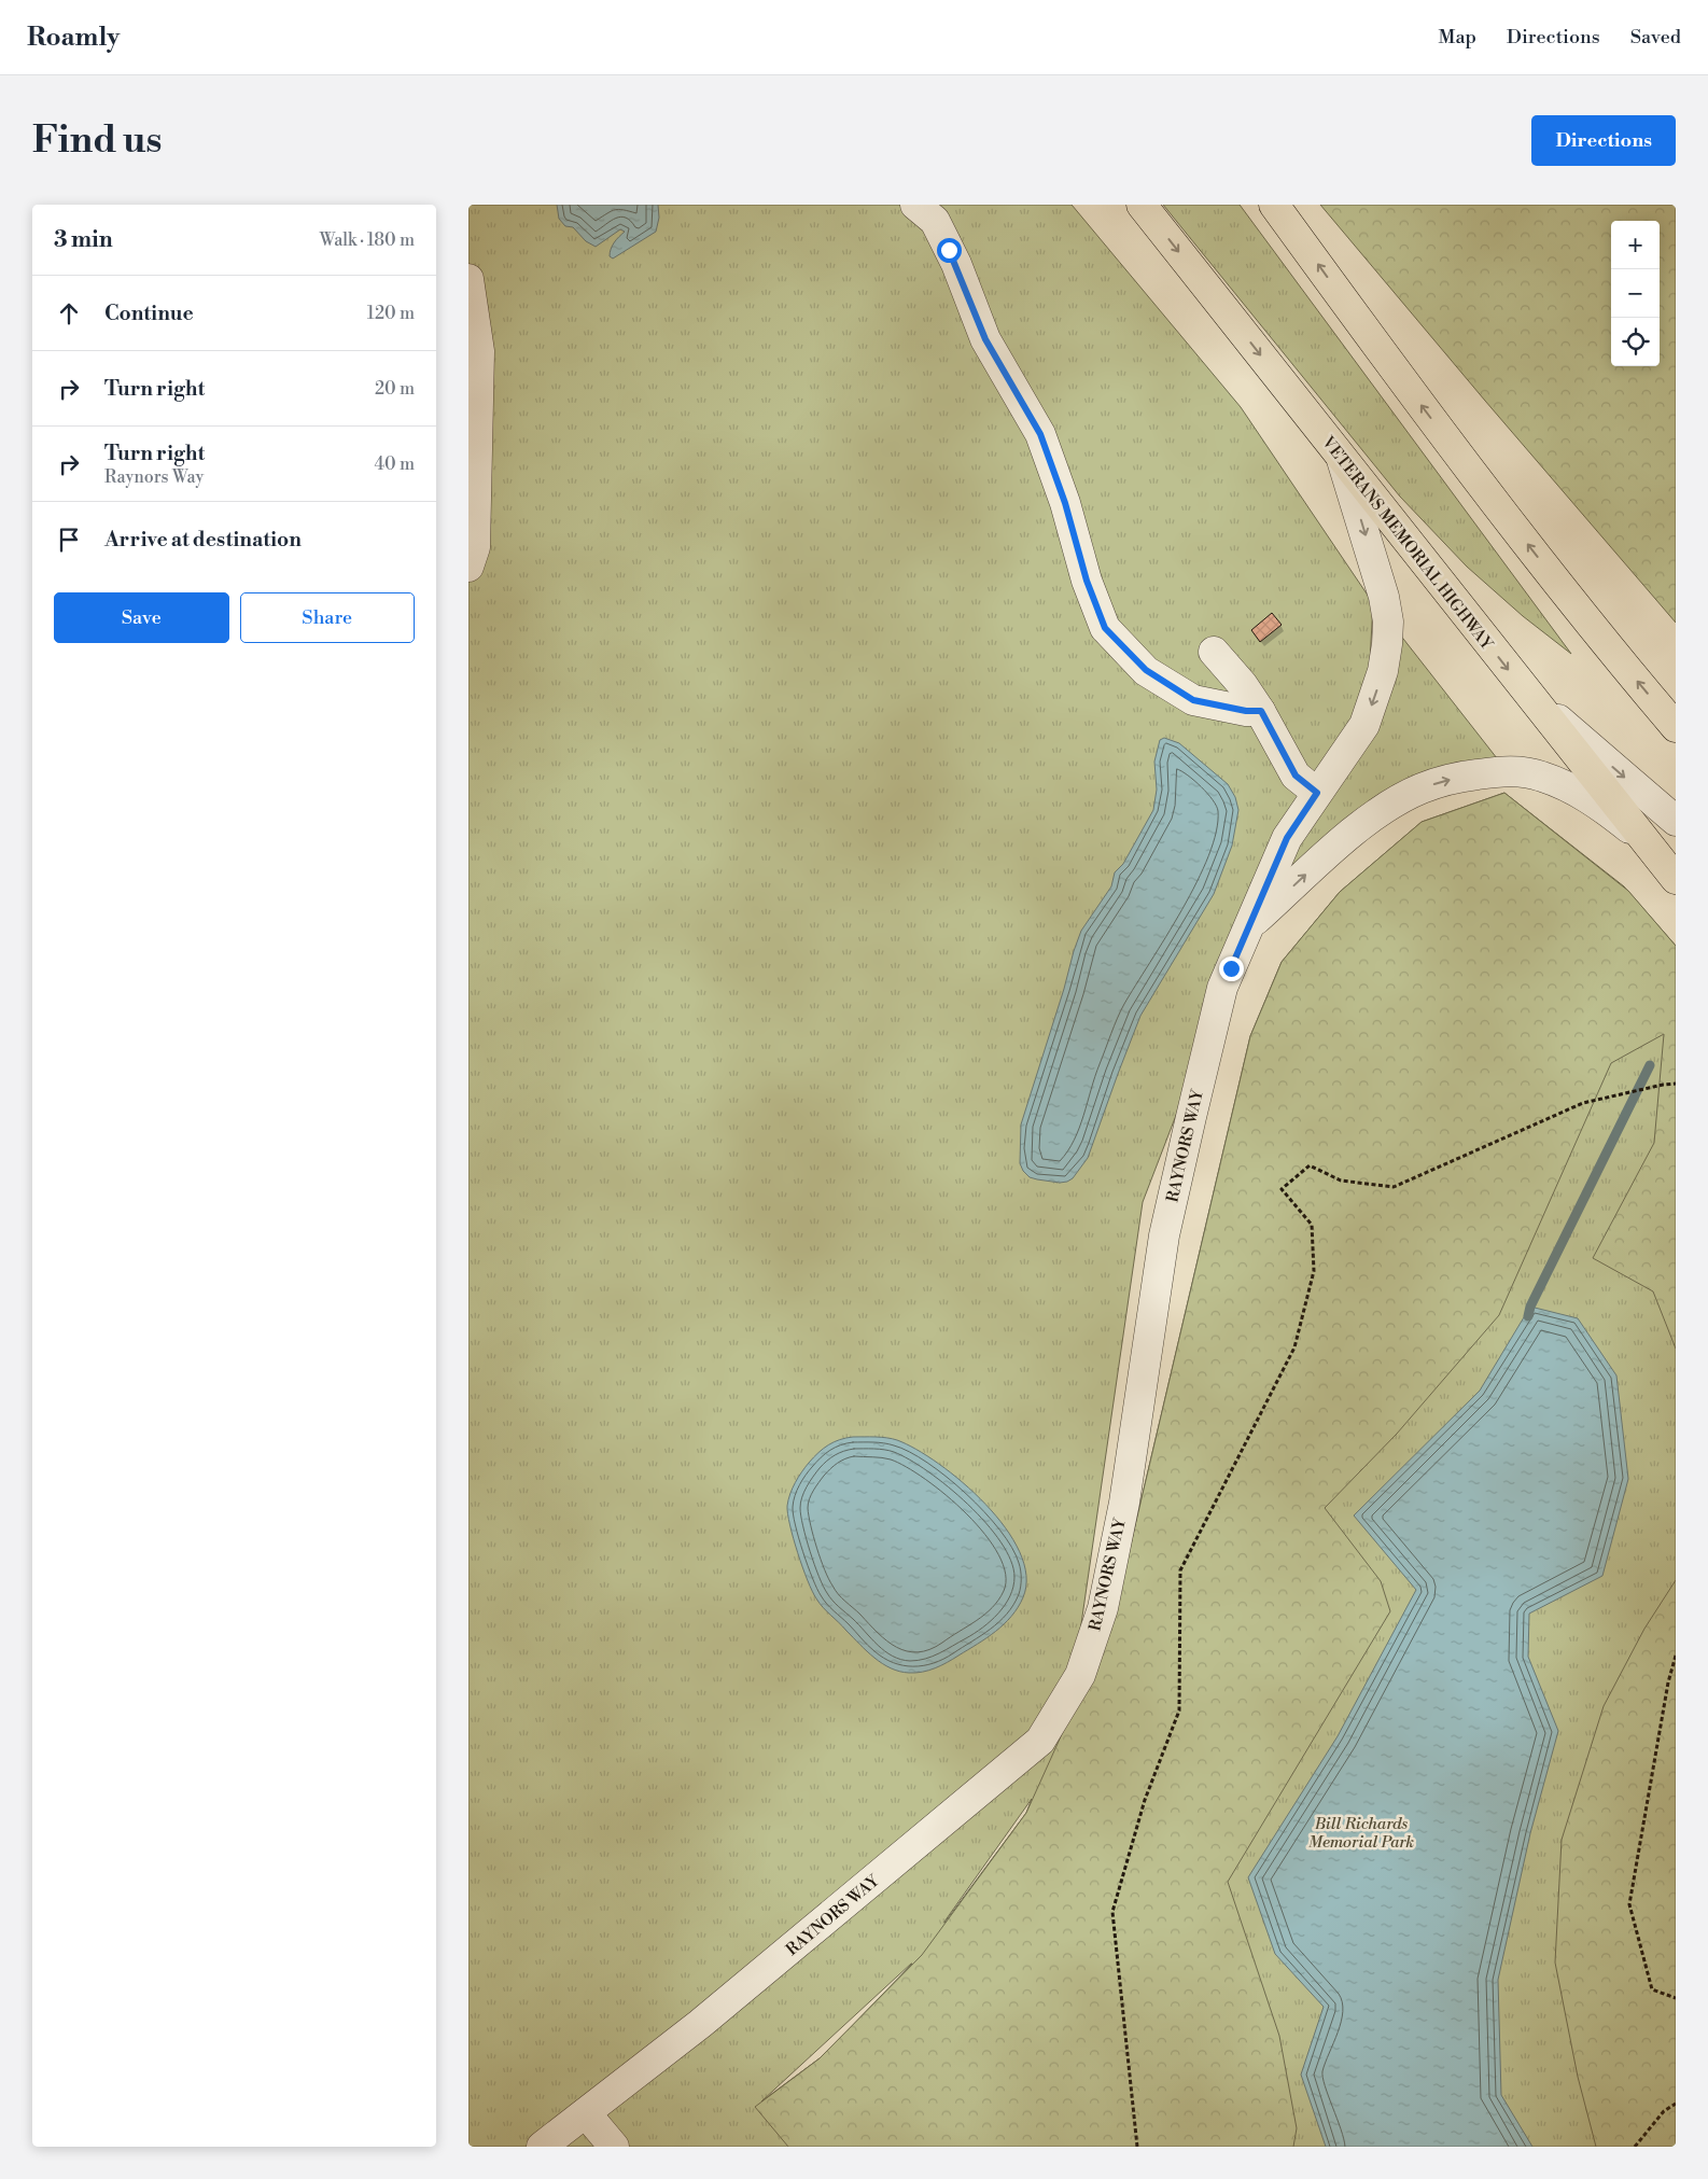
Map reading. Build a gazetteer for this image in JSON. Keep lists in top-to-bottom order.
{
  "streets": {
    "highway": ["VETERANS MEMORIAL HIGHWAY"],
    "street": ["RAYNORS WAY"]
  },
  "crossings": [
    ["VETERANS MEMORIAL HIGHWAY", "RAYNORS WAY"]
  ],
  "parks": ["Bill Richards Memorial Park"],
  "page": {
    "header": "Roamly",
    "nav": ["Map", "Directions", "Saved"],
    "buttons": [
      "Directions",
      ["Save", "Share"]
    ],
    "title": "Find us",
    "heading": ["3 min", "Walk · 180 m"],
    "map_buttons": ["+", "−"],
    "list": [
      ["Continue", "120 m"],
      ["Turn right", "20 m"],
      ["Turn right", "Raynors Way", "40 m"],
      "Arrive at destination"
    ]
  }
}
